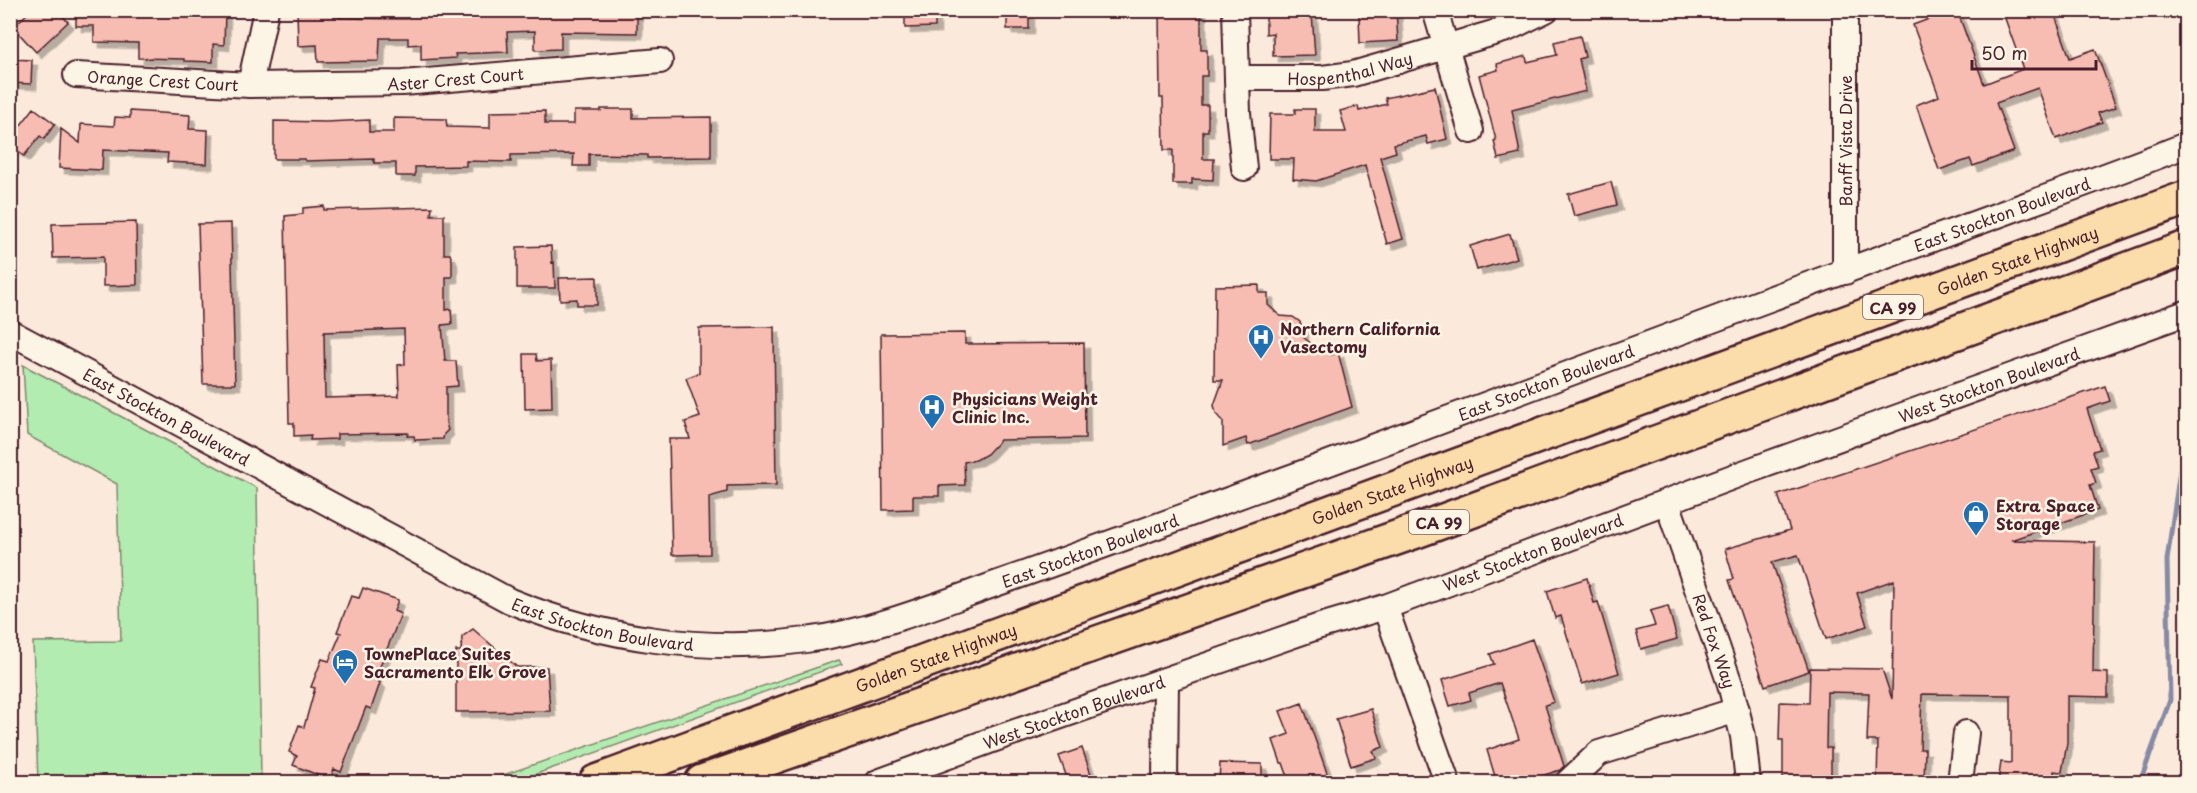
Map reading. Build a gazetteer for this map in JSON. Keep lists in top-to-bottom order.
{
  "streets": {
    "highway": ["Golden State Highway", "CA 99"],
    "street": [
      "Hospenthal Way",
      "Aster Crest Court",
      "Orange Crest Court",
      "Banff Vista Drive",
      "East Stockton Boulevard",
      "West Stockton Boulevard",
      "Red Fox Way"
    ]
  },
  "crossings": [
    ["Aster Crest Court", "Orange Crest Court"],
    ["Banff Vista Drive", "East Stockton Boulevard"],
    ["West Stockton Boulevard", "Red Fox Way"]
  ],
  "places": {
    "hospital": ["Northern California Vasectomy", "Physicians Weight Clinic Inc."],
    "shop": ["Extra Space Storage"],
    "hotel": ["TownePlace Suites Sacramento Elk Grove"]
  },
  "scale_bar": "50 m"
}
